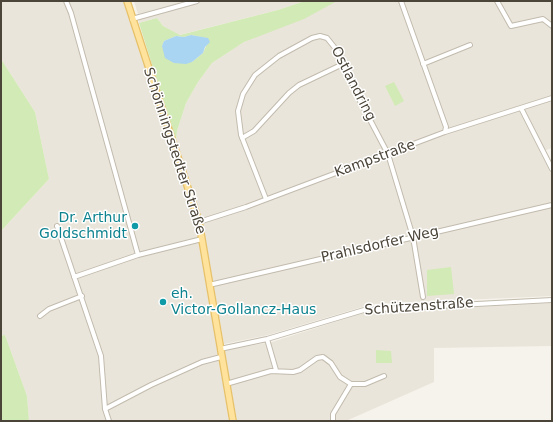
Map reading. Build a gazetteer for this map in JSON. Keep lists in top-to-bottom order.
{
  "streets": {
    "main road": ["Schönningstedter Straße"],
    "street": [
      "Ostlandring",
      "Kampstraße",
      "Prahlsdorfer Weg",
      "Schützenstraße"
    ]
  },
  "crossings": [
    ["Ostlandring", "Kampstraße"],
    ["Ostlandring", "Prahlsdorfer Weg"],
    ["Schönningstedter Straße", "Kampstraße"],
    ["Schönningstedter Straße", "Prahlsdorfer Weg"],
    ["Schönningstedter Straße", "Schützenstraße"]
  ],
  "places": ["Dr. Arthur Goldschmidt", "eh. Victor-Gollancz-Haus"]
}
